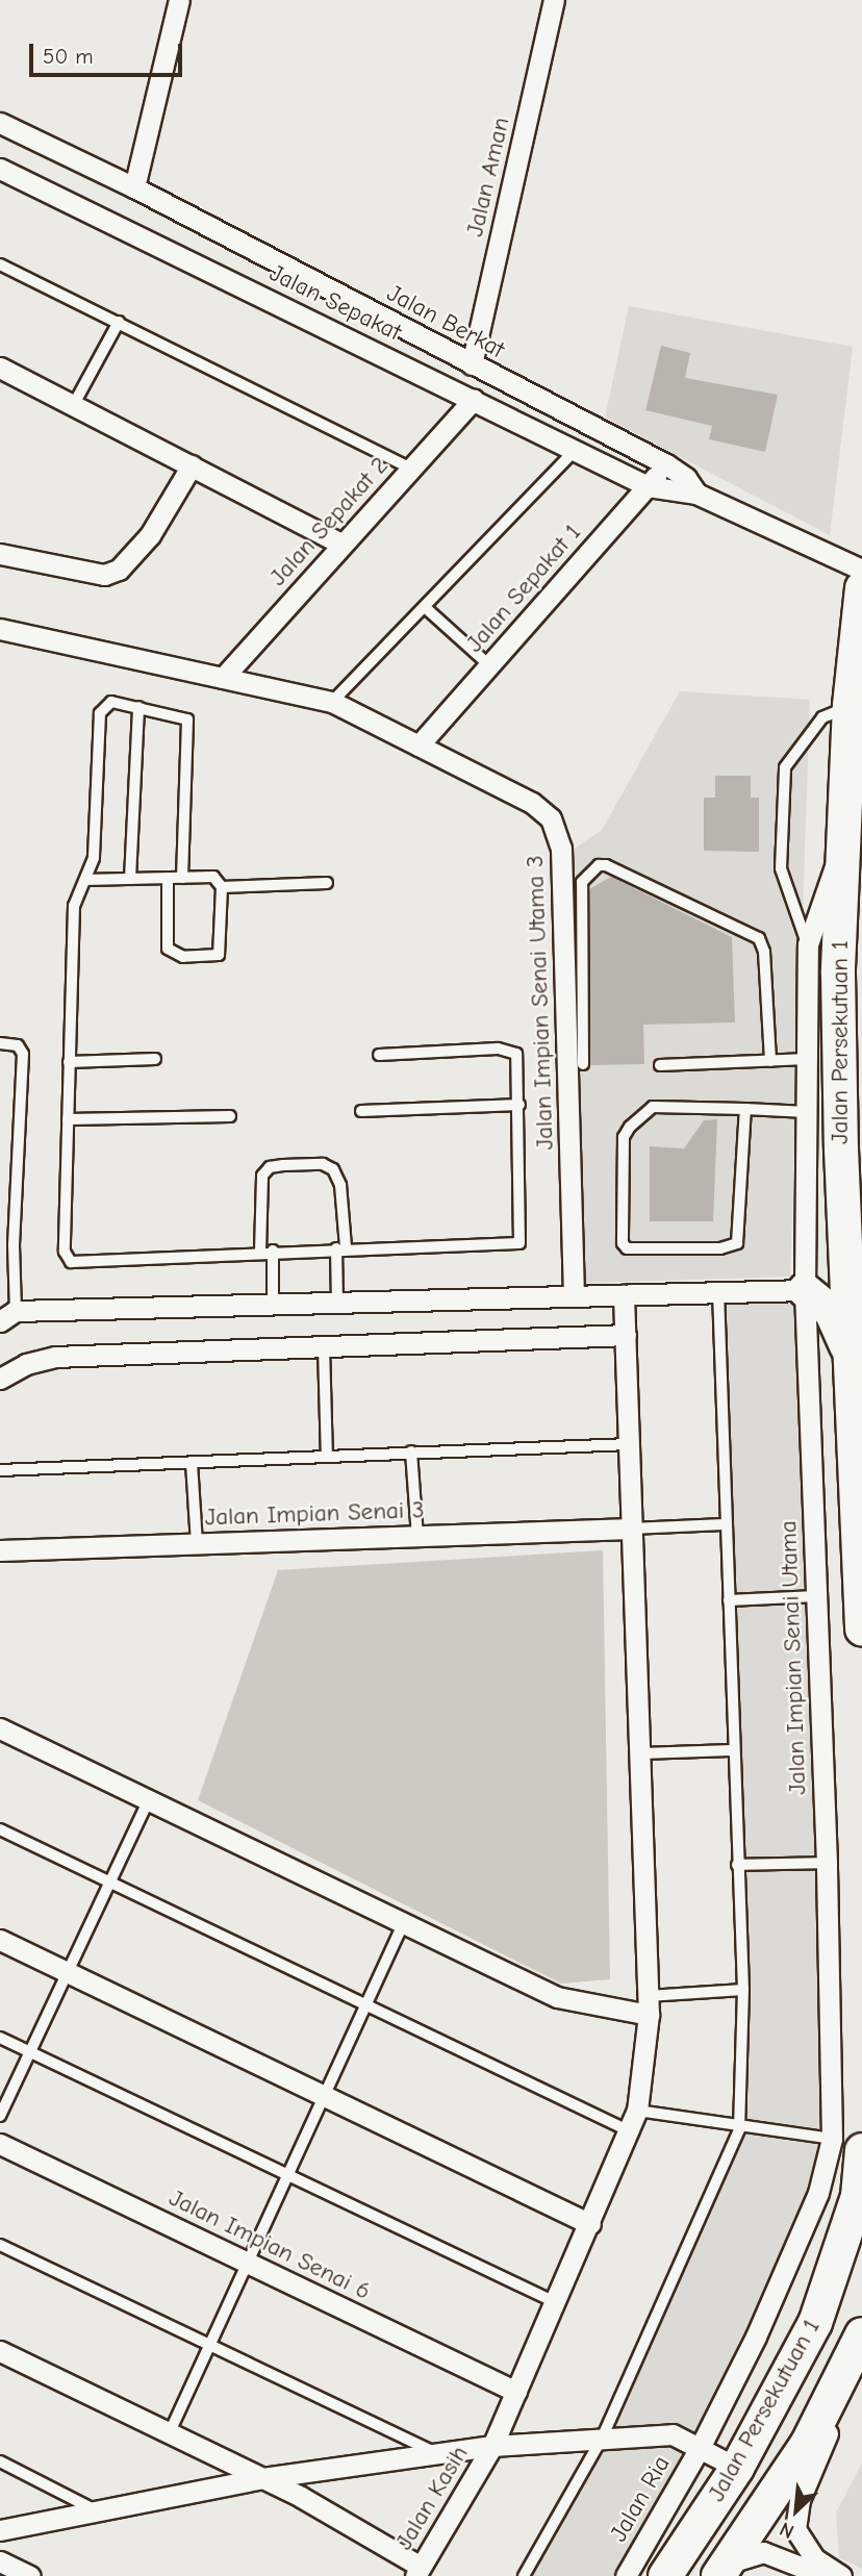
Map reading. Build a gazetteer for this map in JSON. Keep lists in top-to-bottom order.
{
  "streets": {
    "highway": ["Jalan Persekutuan 1"],
    "street": [
      "Jalan Aman",
      "Jalan Sepakat",
      "Jalan Berkat",
      "Jalan Sepakat 2",
      "Jalan Sepakat 1",
      "Jalan Impian Senai Utama 3",
      "Jalan Impian Senai 3",
      "Jalan Impian Senai Utama",
      "Jalan Impian Senai 6",
      "Jalan Kasih",
      "Jalan Ria"
    ]
  },
  "crossings": [
    ["Jalan Aman", "Jalan Berkat"],
    ["Jalan Sepakat", "Jalan Berkat"],
    ["Jalan Sepakat", "Jalan Sepakat 2"],
    ["Jalan Sepakat", "Jalan Sepakat 1"],
    ["Jalan Berkat", "Jalan Sepakat 1"],
    ["Jalan Sepakat 2", "Jalan Impian Senai Utama 3"],
    ["Jalan Sepakat 1", "Jalan Impian Senai Utama 3"],
    ["Jalan Persekutuan 1", "Jalan Impian Senai Utama"],
    ["Jalan Impian Senai 3", "Jalan Kasih"],
    ["Jalan Impian Senai Utama", "Jalan Ria"],
    ["Jalan Impian Senai 6", "Jalan Kasih"]
  ],
  "scale_bar": "50 m",
  "north": "bottom left"
}
